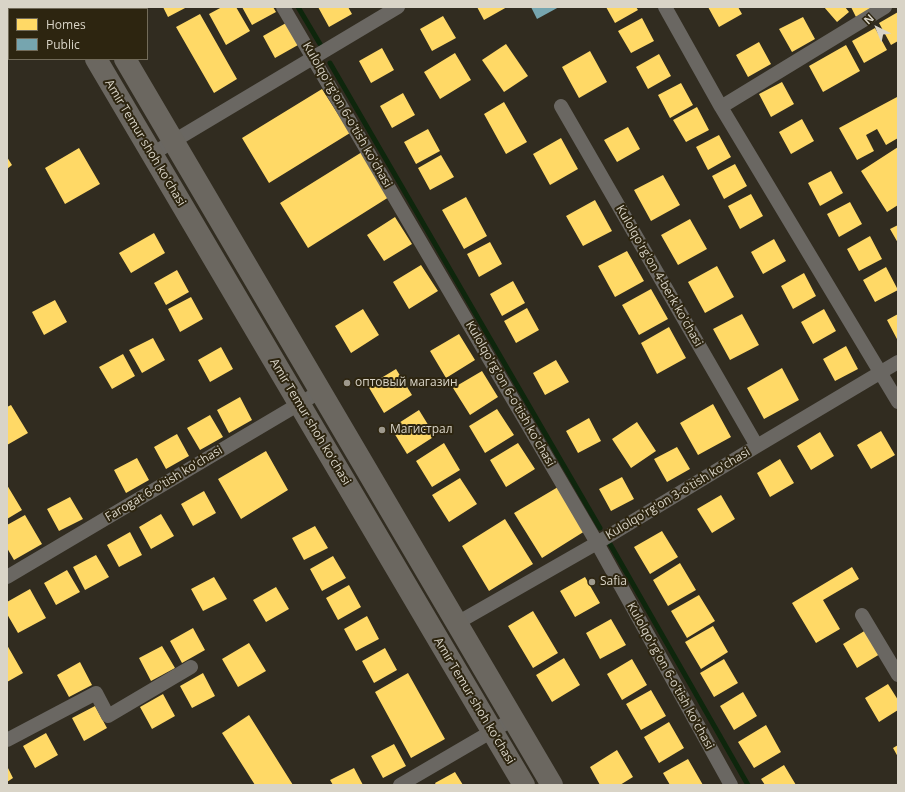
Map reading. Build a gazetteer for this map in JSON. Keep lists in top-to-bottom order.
{
  "streets": {
    "main road": ["Amir Temur shoh ko'chasi"],
    "street": [
      "Kulolqo'rg'on 6-o'tish ko'chasi",
      "Kulolqo'rg'on 4-berk ko'chasi",
      "Farogat 6-o'tish ko'chasi",
      "Kulolqo'rg'on 3-o'tish ko'chasi"
    ]
  },
  "crossings": [
    ["Kulolqo'rg'on 6-o'tish ko'chasi", "Kulolqo'rg'on 3-o'tish ko'chasi"],
    ["Amir Temur shoh ko'chasi", "Farogat 6-o'tish ko'chasi"],
    ["Amir Temur shoh ko'chasi", "Kulolqo'rg'on 3-o'tish ko'chasi"],
    ["Kulolqo'rg'on 4-berk ko'chasi", "Kulolqo'rg'on 3-o'tish ko'chasi"]
  ],
  "places": ["оптовый магазин", "Магистрал", "Safia"],
  "legend": ["Homes", "Public"],
  "north": "top left"
}
